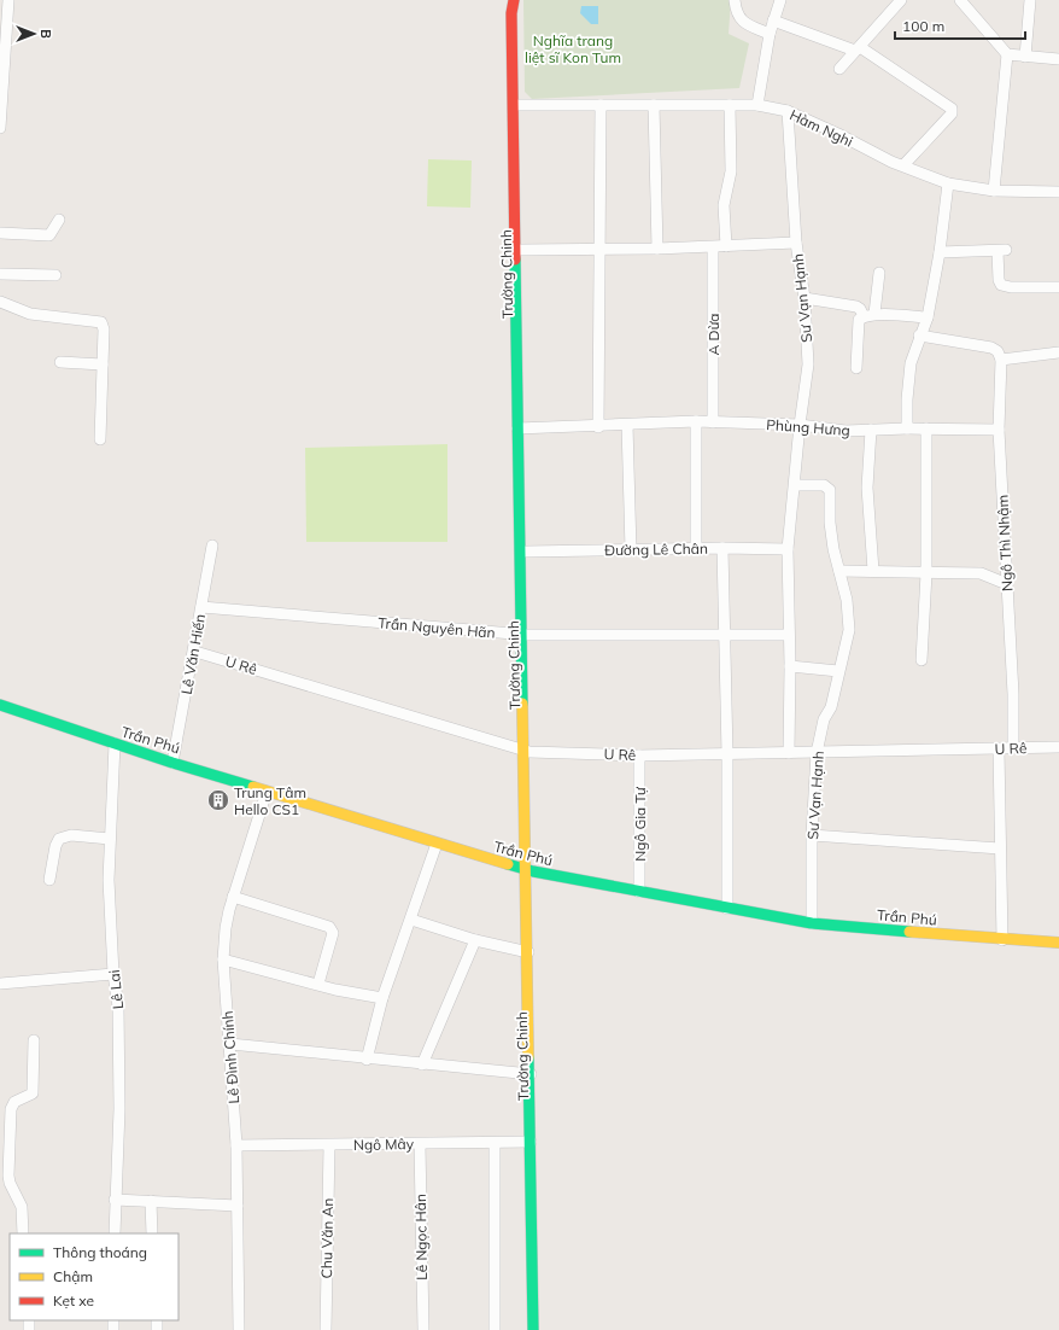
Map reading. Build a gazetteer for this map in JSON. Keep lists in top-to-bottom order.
{
  "streets": {
    "street": [
      "Hàm Nghi",
      "Trường Chinh",
      "Sư Vạn Hạnh",
      "A Dừa",
      "Phùng Hưng",
      "Ngô Thì Nhậm",
      "Đường Lê Chân",
      "Trần Nguyên Hãn",
      "Lê Văn Hiến",
      "U Rê",
      "Trần Phú",
      "Ngô Gia Tự",
      "Lê Lai",
      "Lê Đình Chính",
      "Ngô Mây",
      "Lê Ngọc Hân",
      "Chu Văn An"
    ]
  },
  "crossings": [
    ["Hàm Nghi", "Trường Chinh"],
    ["Hàm Nghi", "Sư Vạn Hạnh"],
    ["Trường Chinh", "Phùng Hưng"],
    ["Trường Chinh", "Đường Lê Chân"],
    ["Trường Chinh", "Trần Nguyên Hãn"],
    ["Trường Chinh", "U Rê"],
    ["Trường Chinh", "Trần Phú"],
    ["Trường Chinh", "Ngô Mây"],
    ["Sư Vạn Hạnh", "Phùng Hưng"],
    ["Sư Vạn Hạnh", "Đường Lê Chân"],
    ["Sư Vạn Hạnh", "Trần Nguyên Hãn"],
    ["Sư Vạn Hạnh", "U Rê"],
    ["Sư Vạn Hạnh", "Trần Phú"],
    ["A Dừa", "Phùng Hưng"],
    ["Ngô Thì Nhậm", "U Rê"],
    ["Trần Nguyên Hãn", "Lê Văn Hiến"],
    ["Lê Văn Hiến", "U Rê"],
    ["Lê Văn Hiến", "Trần Phú"],
    ["U Rê", "Ngô Gia Tự"],
    ["Trần Phú", "Ngô Gia Tự"],
    ["Trần Phú", "Lê Lai"],
    ["Trần Phú", "Lê Đình Chính"],
    ["Lê Đình Chính", "Ngô Mây"],
    ["Ngô Mây", "Lê Ngọc Hân"],
    ["Ngô Mây", "Chu Văn An"]
  ],
  "parks": ["Nghĩa trang liệt sĩ Kon Tum"],
  "places": {
    "building": ["Trung Tâm Hello CS1"]
  },
  "legend": ["Thông thoáng", "Chậm", "Kẹt xe"],
  "scale_bar": "100 m",
  "north": "right"
}
